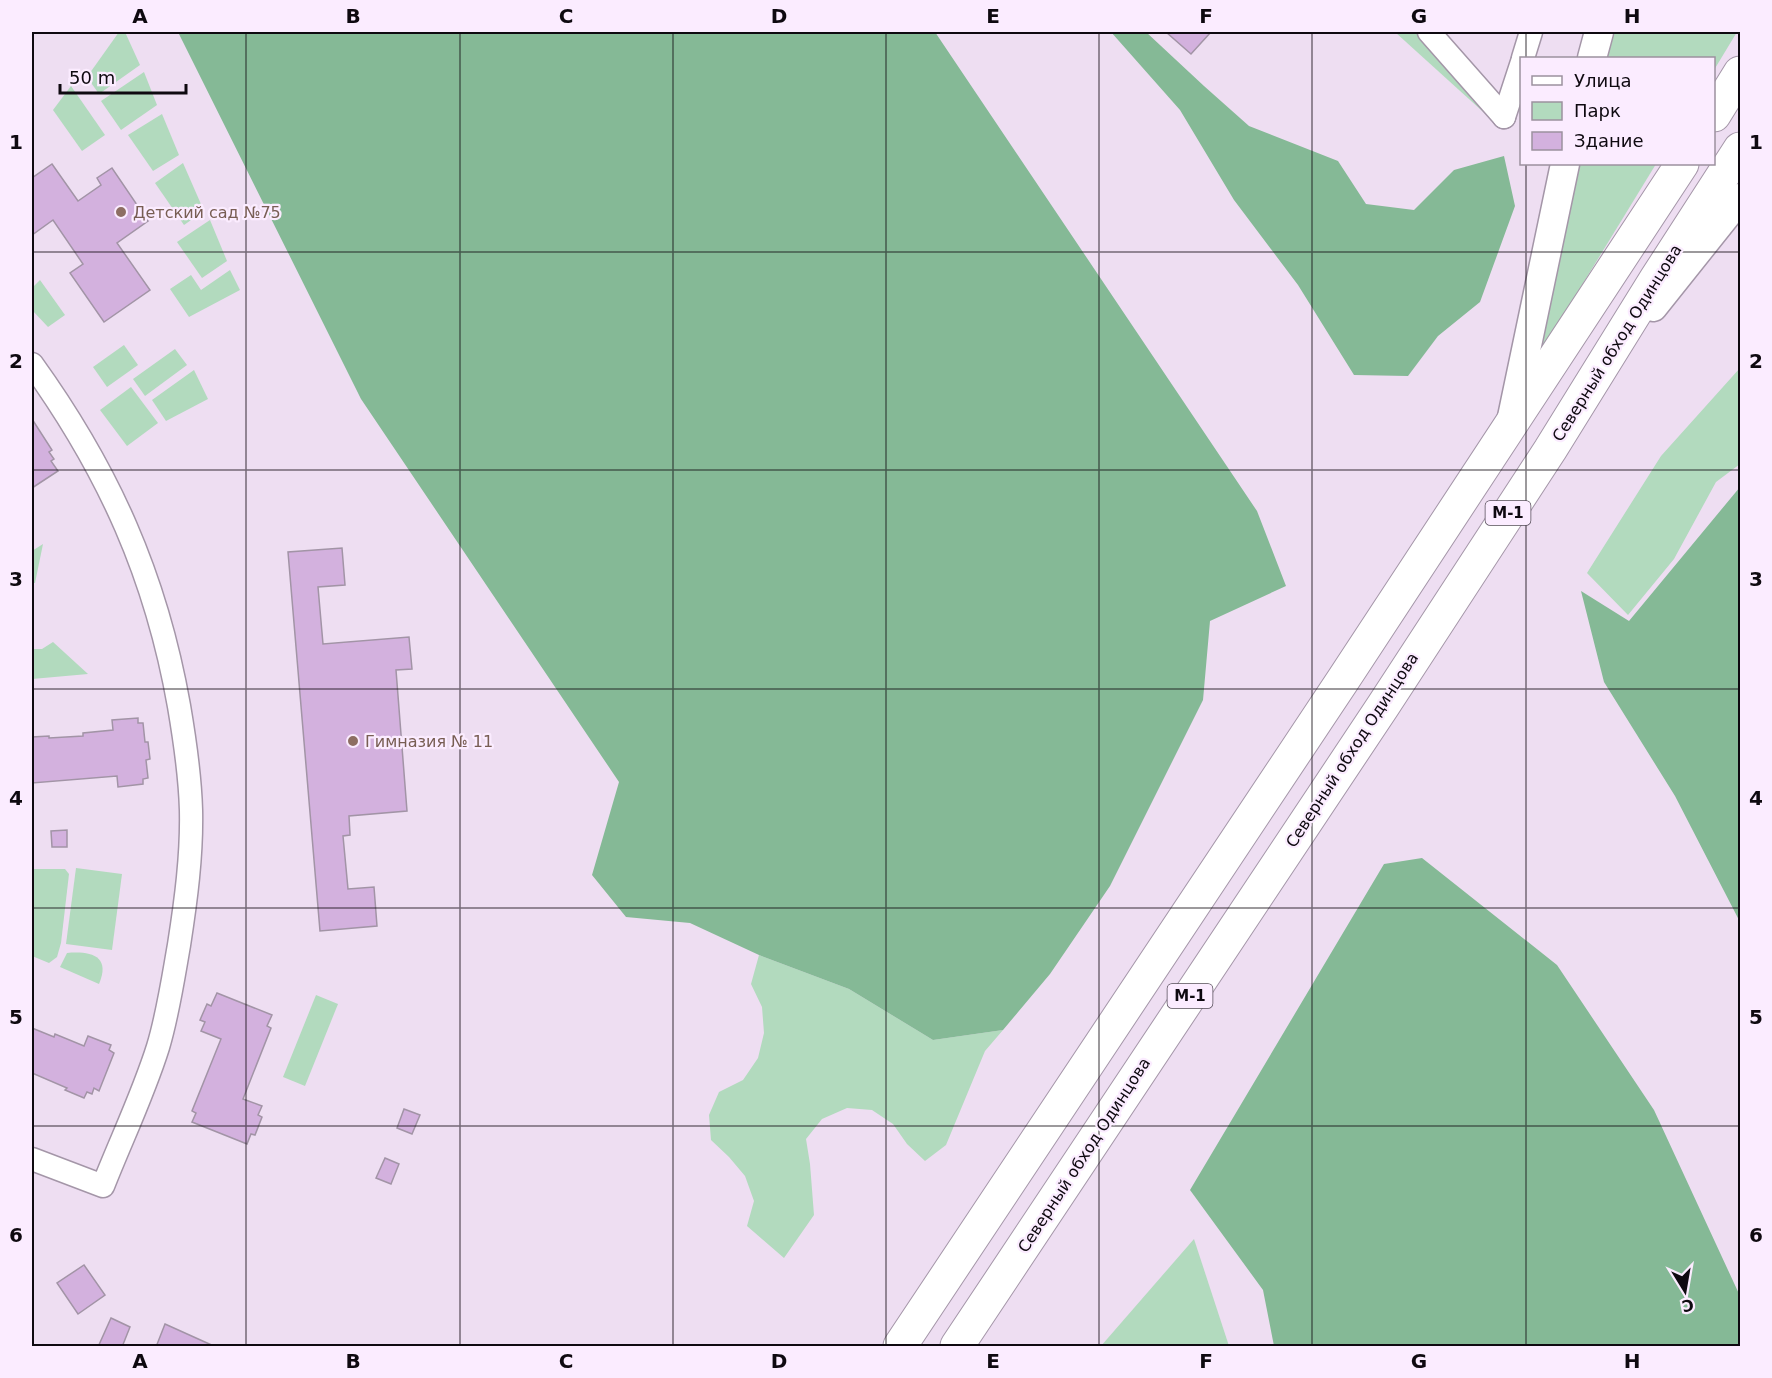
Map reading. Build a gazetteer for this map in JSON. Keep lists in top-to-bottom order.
{
  "streets": {
    "highway": ["Северный обход Одинцова", "М-1"]
  },
  "crossings": [
    ["Северный обход Одинцова", "М-1"]
  ],
  "places": ["Детский сад №75", "Гимназия № 11"],
  "legend": ["Улица", "Парк", "Здание"],
  "scale_bar": "50 m",
  "north": "bottom",
  "grid": {
    "columns": [
      "A",
      "B",
      "C",
      "D",
      "E",
      "F",
      "G",
      "H"
    ],
    "rows": [
      "1",
      "2",
      "3",
      "4",
      "5",
      "6"
    ]
  }
}
